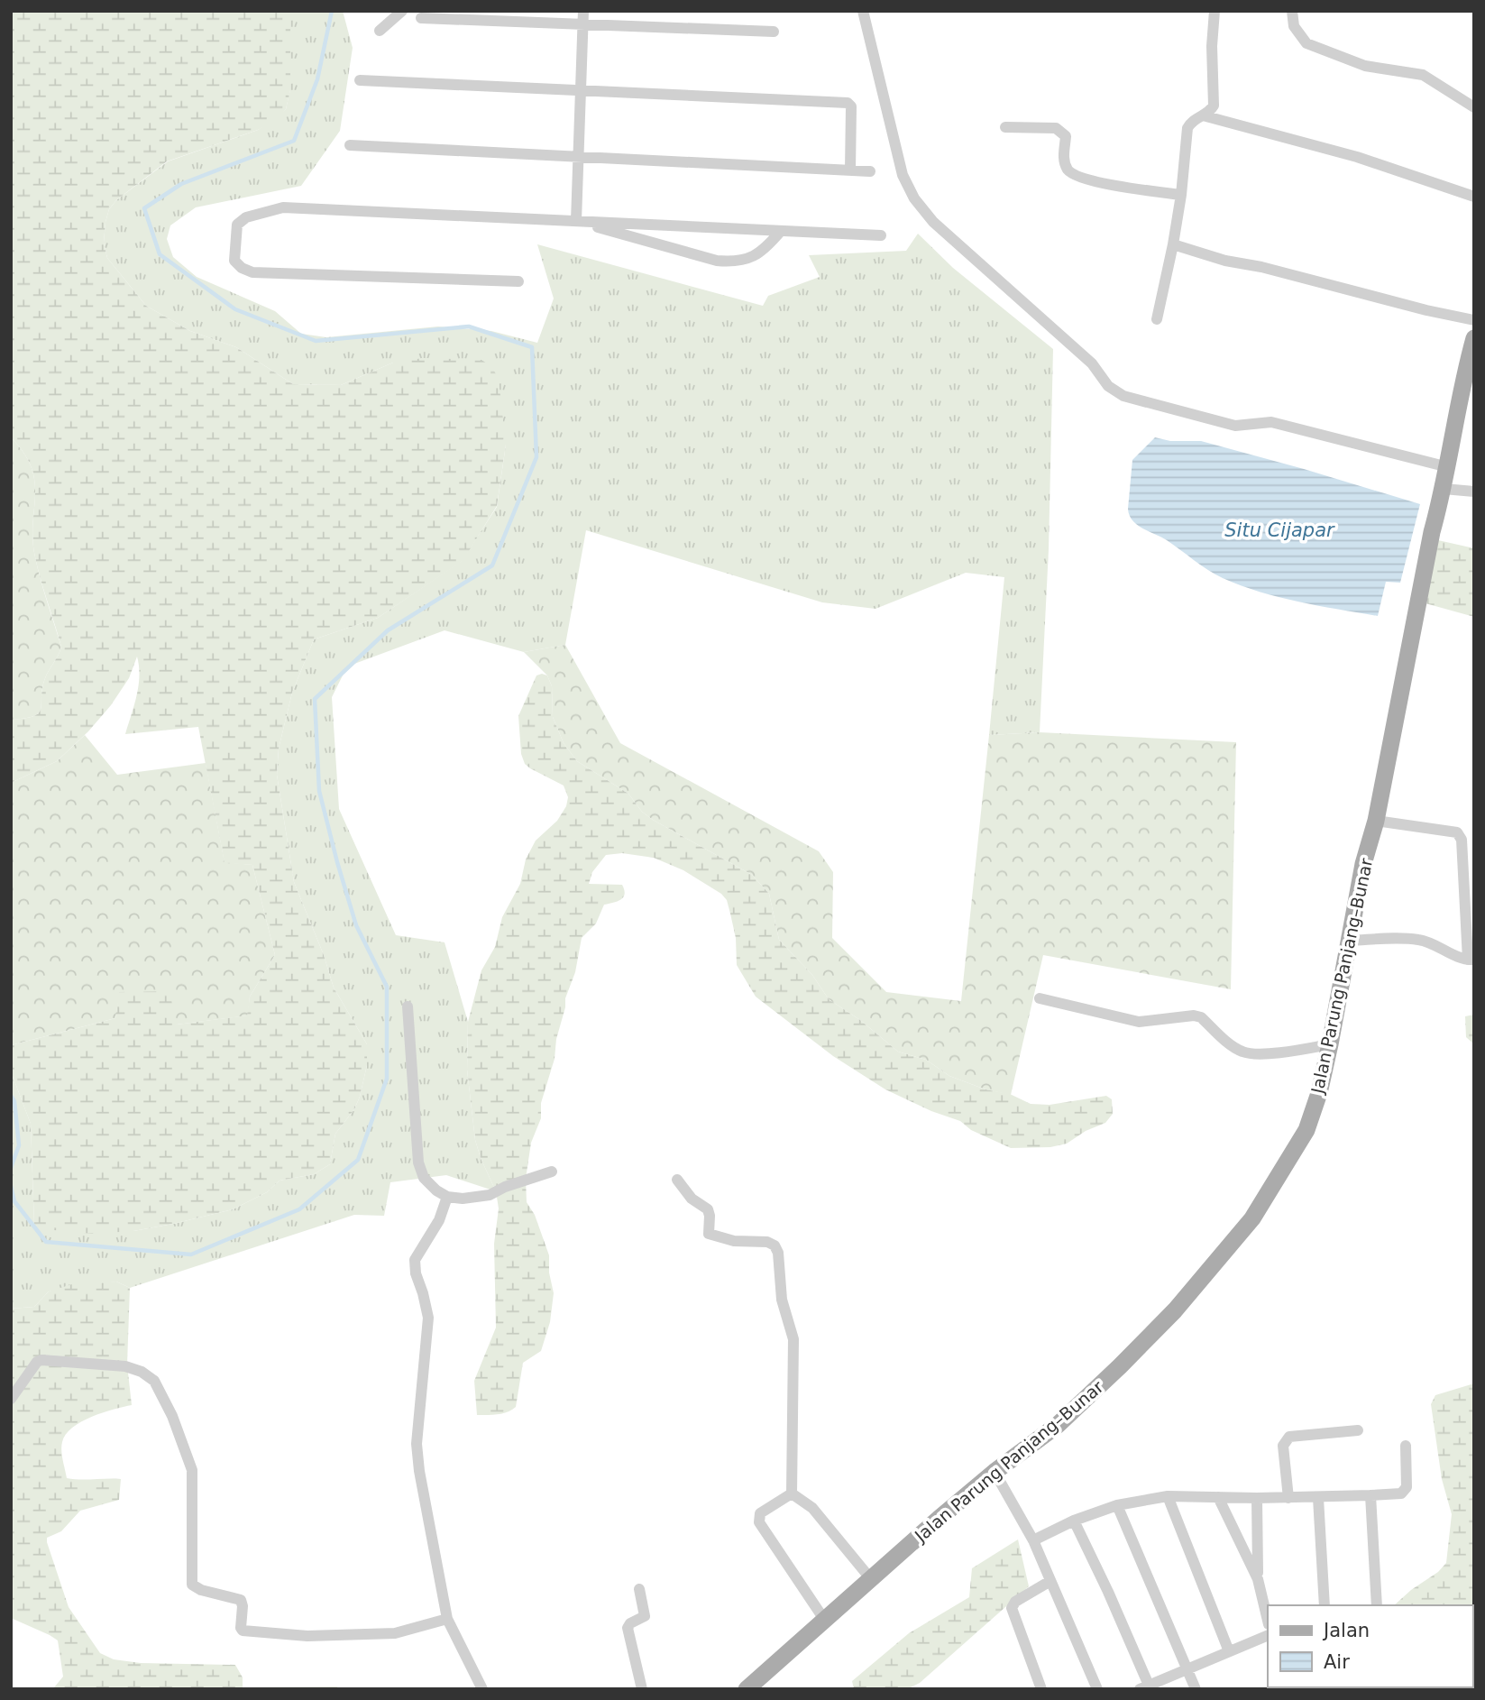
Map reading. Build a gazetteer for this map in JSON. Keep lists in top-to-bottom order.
{
  "streets": {
    "main road": ["Jalan Parung Panjang–Bunar"]
  },
  "water": ["Situ Cijapar"],
  "legend": ["Jalan", "Air"]
}
